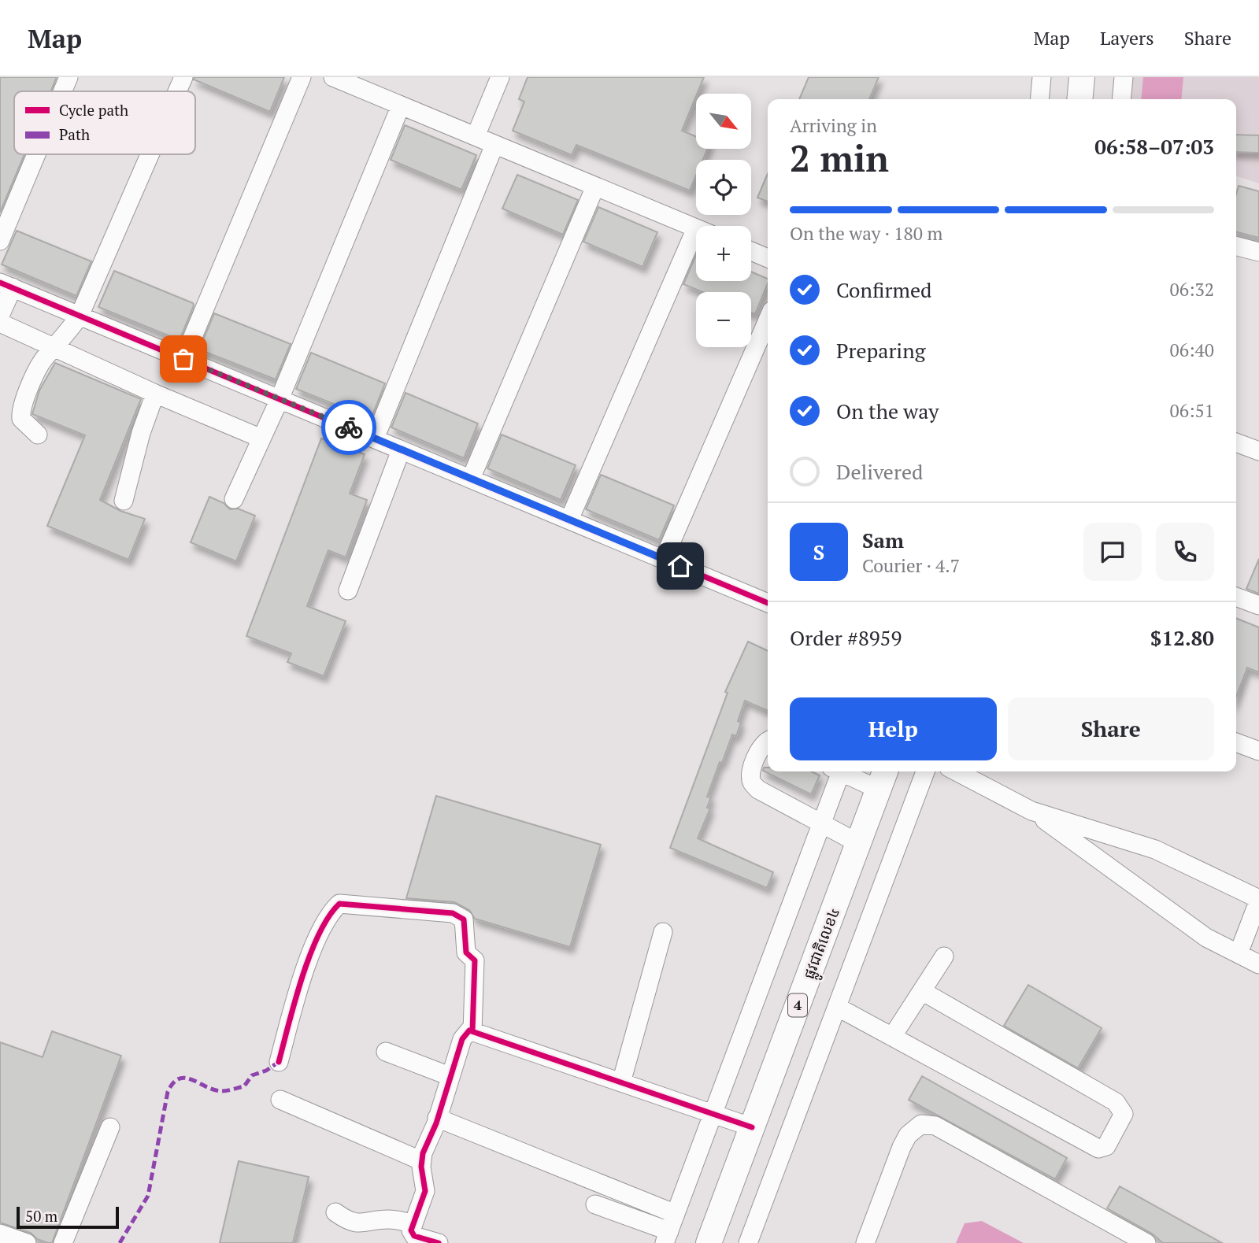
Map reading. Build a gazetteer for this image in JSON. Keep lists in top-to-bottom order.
{
  "streets": {
    "highway": ["ផ្លូវជាតិលេខ៤", "4"]
  },
  "legend": ["Cycle path", "Path"],
  "scale_bar": "50 m",
  "north": "bottom right",
  "page": {
    "header": "Map",
    "nav": ["Map", "Layers", "Share"],
    "map_buttons": ["+", "−"],
    "heading": ["2 min", "Arriving in", "06:58–07:03"],
    "panel": [
      "Sam",
      "Courier · 4.7",
      "Order #8959",
      "$12.80"
    ],
    "bar": "On the way · 180 m",
    "list": [
      ["Confirmed", "06:32"],
      ["Preparing", "06:40"],
      ["On the way", "06:51"],
      "Delivered"
    ],
    "round": "S",
    "buttons": ["Help", "Share"],
    "scale": "50 m"
  }
}
